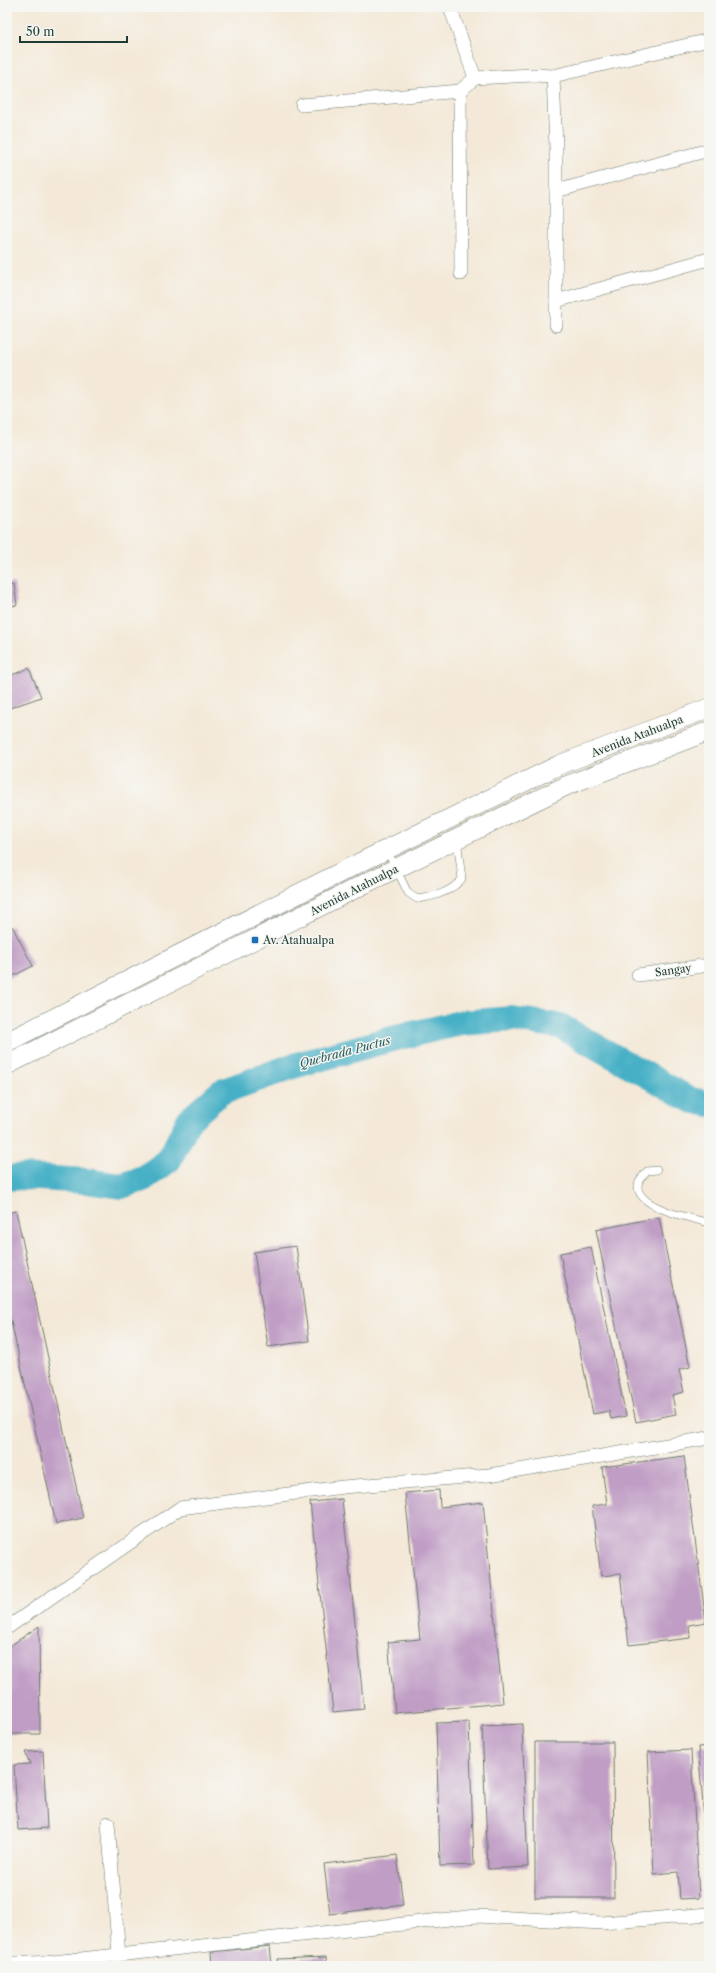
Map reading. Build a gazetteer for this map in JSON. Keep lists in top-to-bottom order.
{
  "streets": {
    "main road": ["Avenida Atahualpa"],
    "street": ["Sangay"]
  },
  "water": ["Quebrada Puctus"],
  "places": {
    "transit": ["Av. Atahualpa"]
  },
  "scale_bar": "50 m"
}
